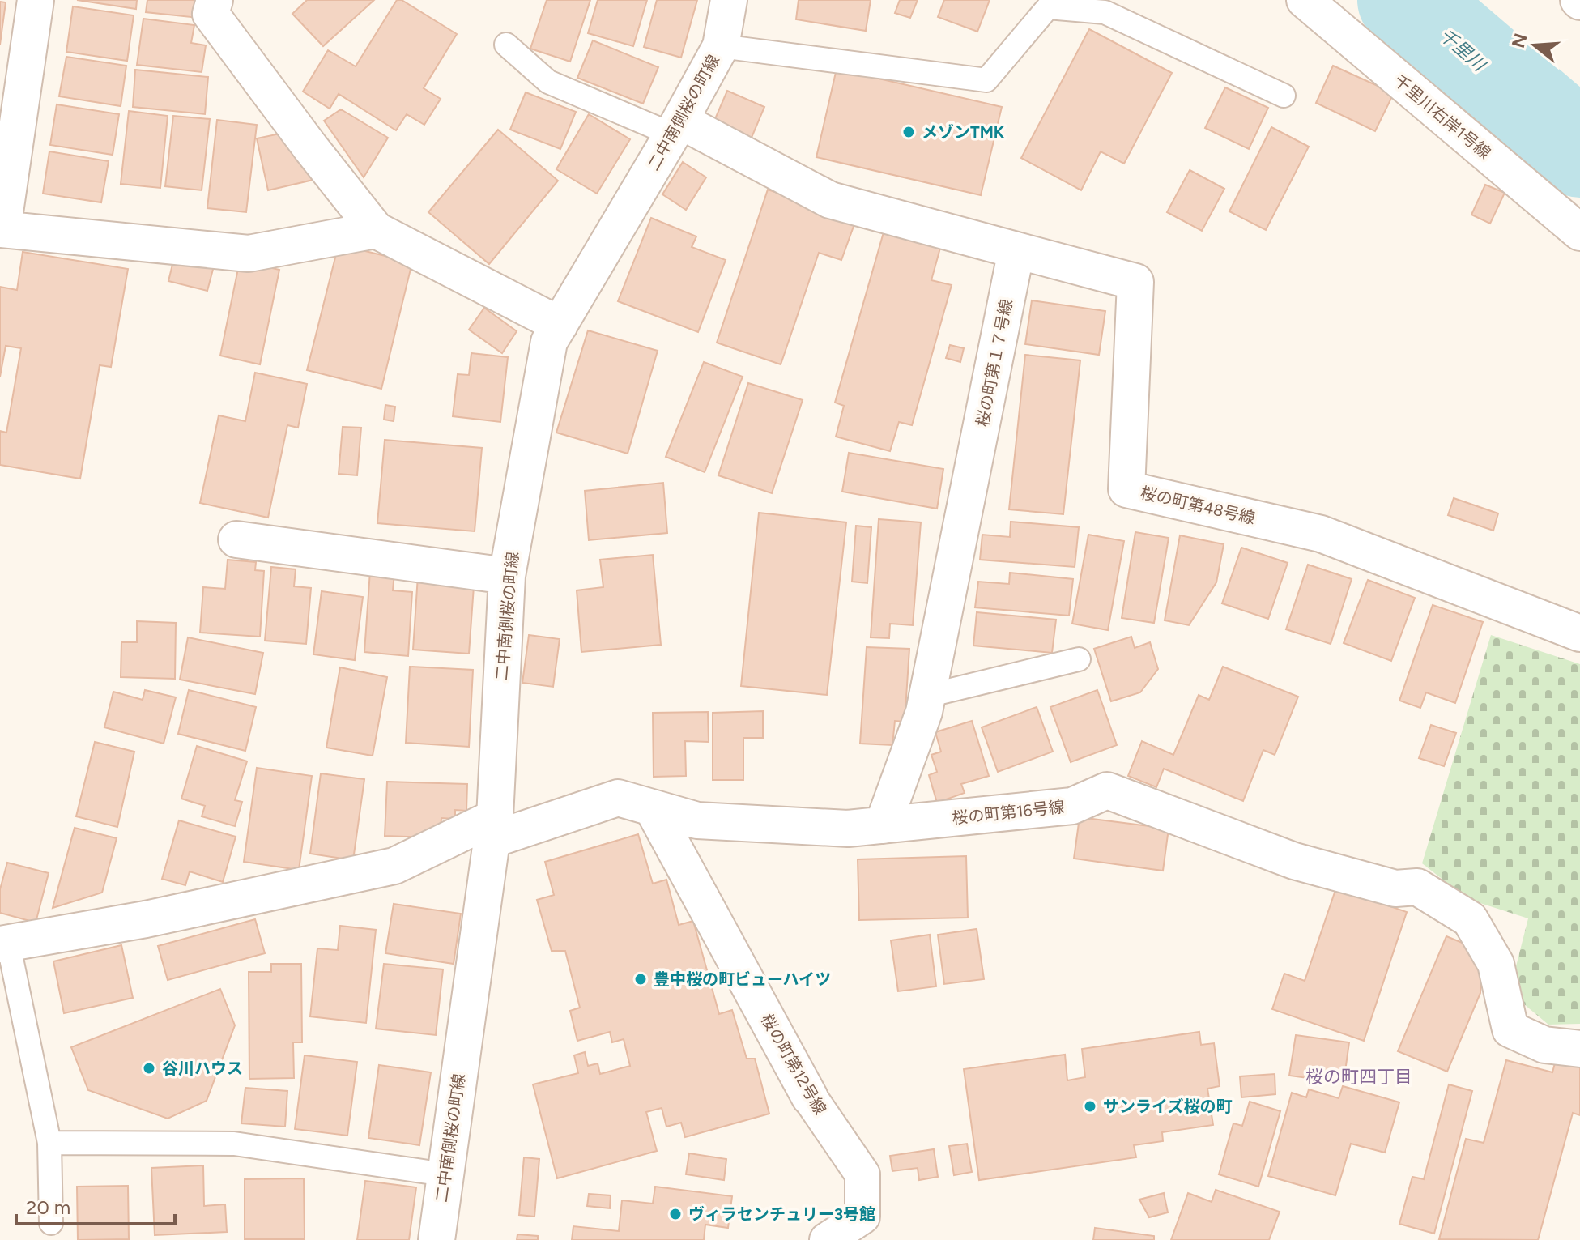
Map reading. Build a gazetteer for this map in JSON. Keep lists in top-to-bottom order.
{
  "streets": {
    "street": [
      "二中南側桜の町線",
      "千里川右岸1号線",
      "桜の町第１７号線",
      "桜の町第48号線",
      "桜の町第16号線",
      "桜の町第12号線"
    ]
  },
  "crossings": [
    ["二中南側桜の町線", "桜の町第16号線"],
    ["桜の町第１７号線", "桜の町第48号線"],
    ["桜の町第１７号線", "桜の町第16号線"],
    ["桜の町第16号線", "桜の町第12号線"]
  ],
  "districts": ["桜の町四丁目"],
  "water": ["千里川"],
  "places": [
    "メゾンTMK",
    "豊中桜の町ビューハイツ",
    "谷川ハウス",
    "サンライズ桜の町",
    "ヴィラセンチュリー3号館"
  ],
  "scale_bar": "20 m",
  "north": "left"
}
